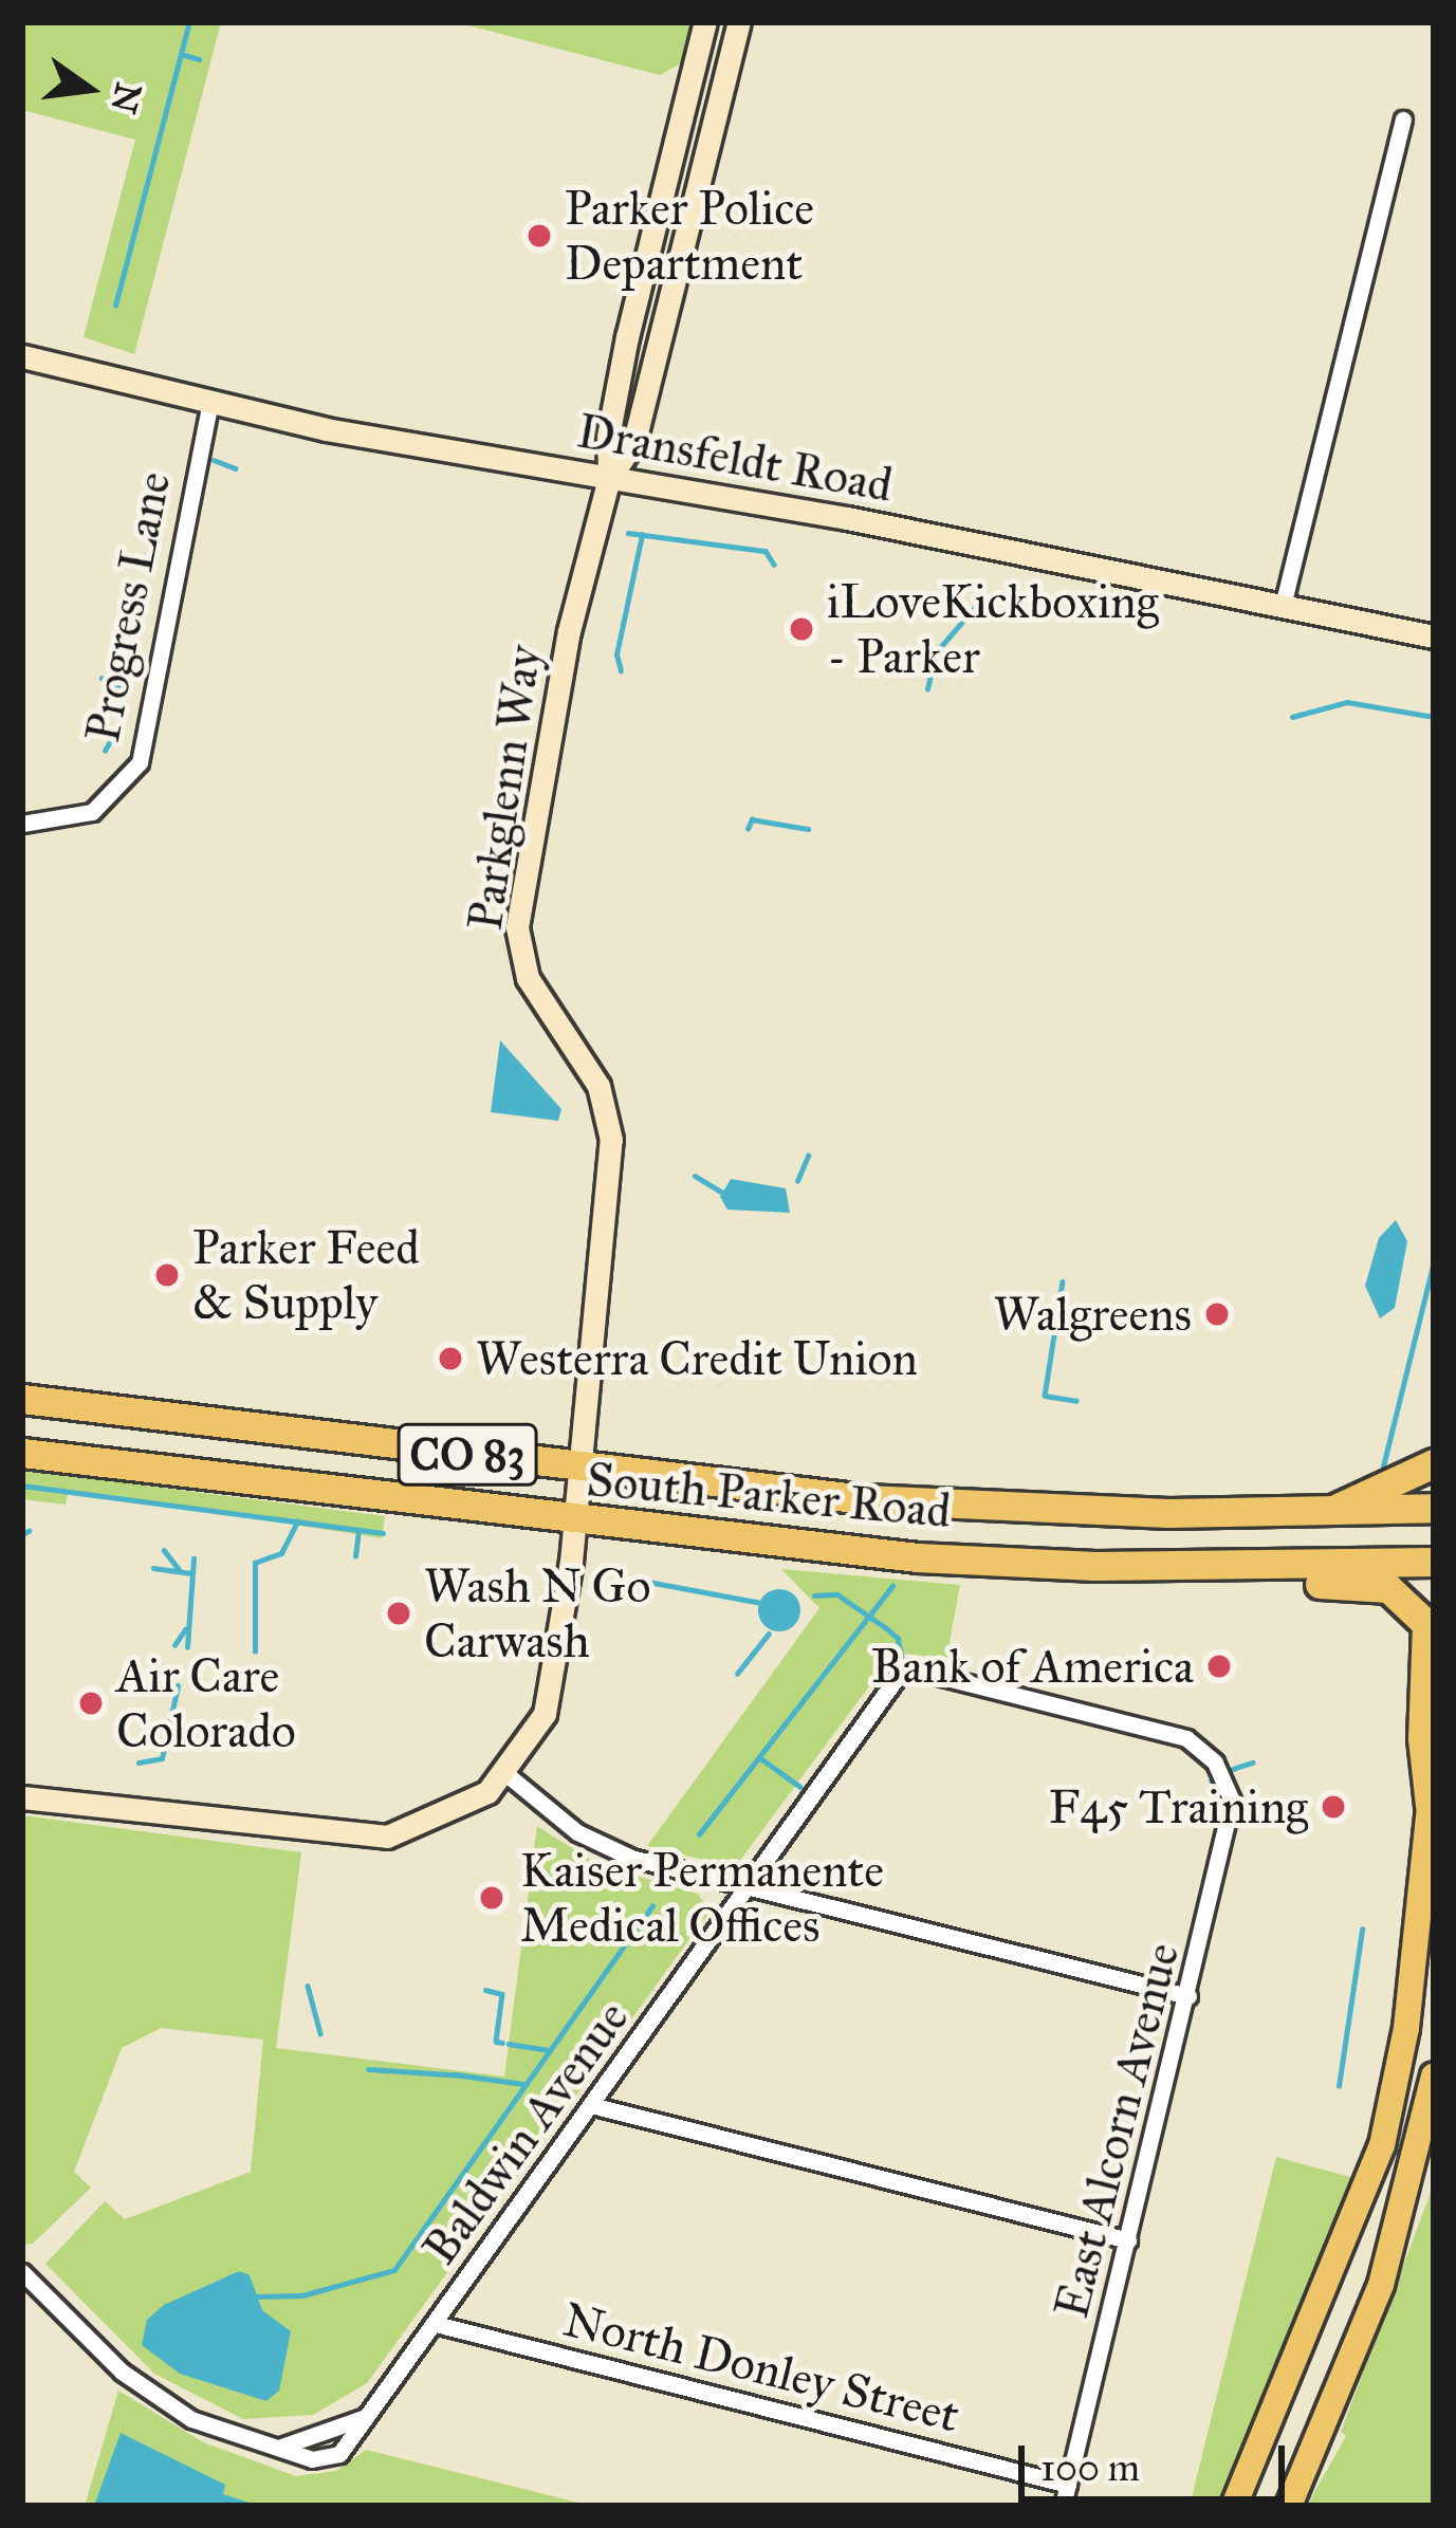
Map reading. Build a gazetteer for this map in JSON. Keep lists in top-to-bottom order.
{
  "streets": {
    "highway": ["CO 83", "South Parker Road"],
    "street": [
      "Dransfeldt Road",
      "Progress Lane",
      "Parkglenn Way",
      "East Alcorn Avenue",
      "Baldwin Avenue",
      "North Donley Street"
    ]
  },
  "crossings": [
    ["Dransfeldt Road", "Progress Lane"],
    ["Dransfeldt Road", "Parkglenn Way"],
    ["Parkglenn Way", "South Parker Road"],
    ["East Alcorn Avenue", "Baldwin Avenue"],
    ["East Alcorn Avenue", "North Donley Street"],
    ["Baldwin Avenue", "North Donley Street"]
  ],
  "places": [
    "Parker Police Department",
    "iLoveKickboxing - Parker",
    "Parker Feed & Supply",
    "Walgreens",
    "Westerra Credit Union",
    "Wash N Go Carwash",
    "Bank of America",
    "Air Care Colorado",
    "F45 Training",
    "Kaiser Permanente Medical Offices"
  ],
  "scale_bar": "100 m",
  "north": "right"
}
